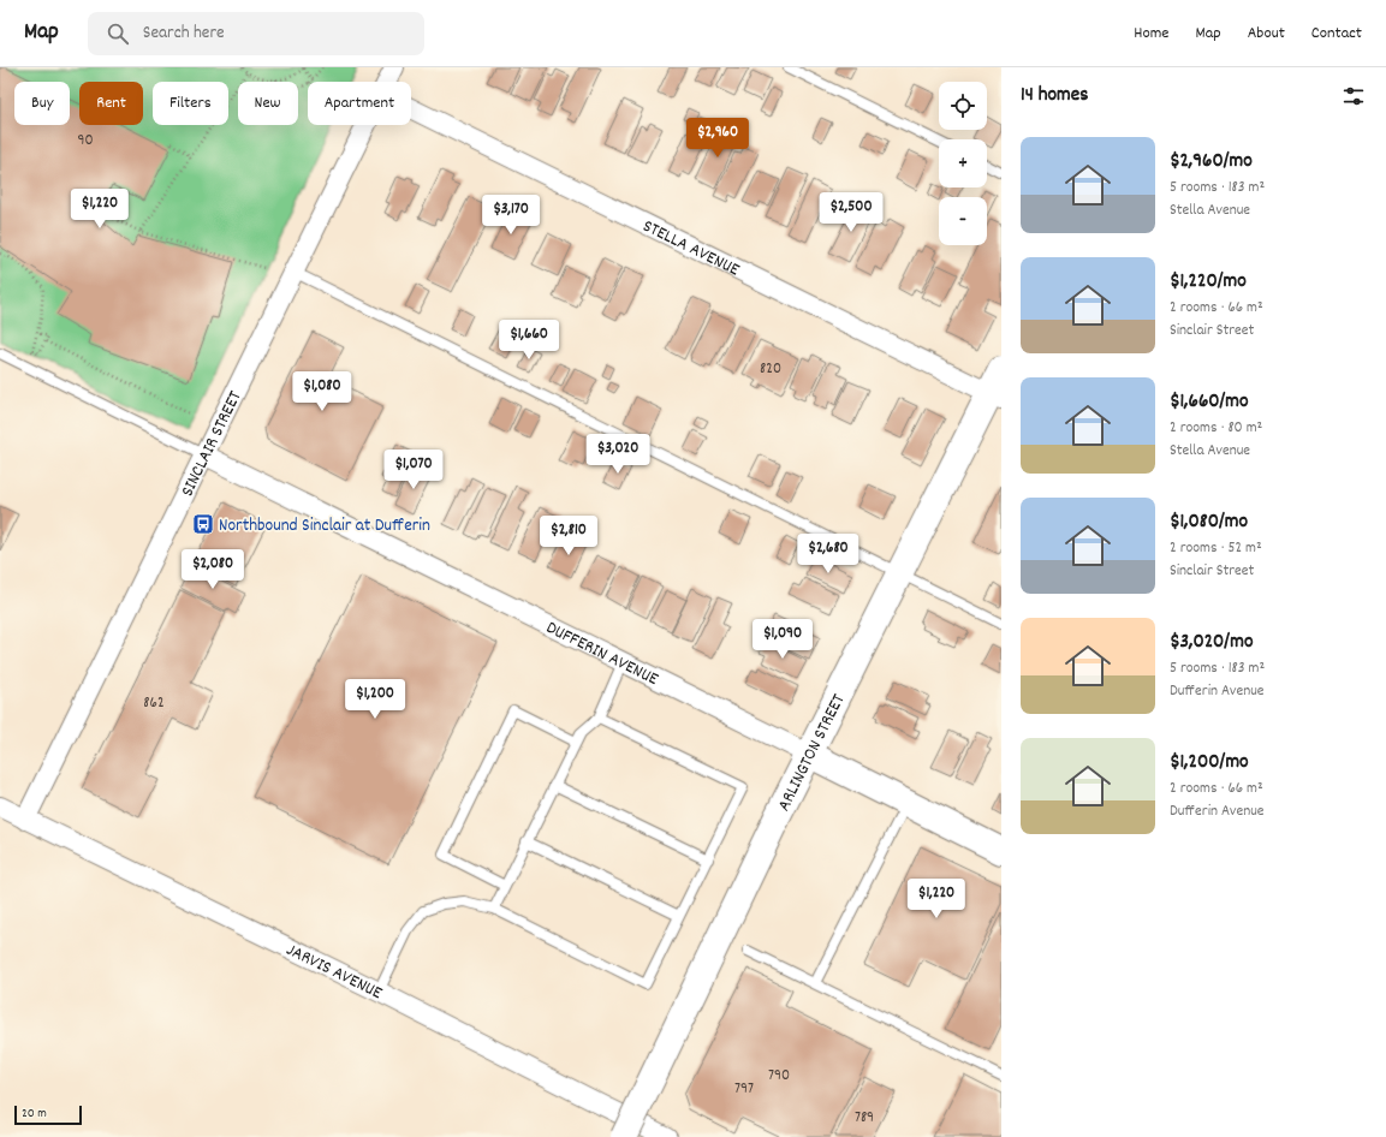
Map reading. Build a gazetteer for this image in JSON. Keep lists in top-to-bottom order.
{
  "streets": {
    "main road": ["DUFFERIN AVENUE", "ARLINGTON STREET"],
    "street": ["STELLA AVENUE", "SINCLAIR STREET", "JARVIS AVENUE"]
  },
  "crossings": [
    ["STELLA AVENUE", "ARLINGTON STREET"],
    ["SINCLAIR STREET", "DUFFERIN AVENUE"],
    ["SINCLAIR STREET", "JARVIS AVENUE"],
    ["DUFFERIN AVENUE", "ARLINGTON STREET"]
  ],
  "places": {
    "bus stop": ["Northbound Sinclair at Dufferin"]
  },
  "house_numbers": [
    "90",
    "820",
    "862",
    "790",
    "797",
    "789"
  ],
  "scale_bar": "20 m",
  "page": {
    "header": "Map",
    "search": "Search here",
    "nav": [
      "Home",
      "Map",
      "About",
      "Contact"
    ],
    "heading": "14 homes",
    "map_buttons": ["+", "−"],
    "chip": [
      "Buy",
      "Rent",
      "Filters",
      "New",
      "Apartment"
    ],
    "price": [
      "$2,960",
      "$1,220",
      "$2,500",
      "$3,170",
      "$1,660",
      "$1,080",
      "$3,020",
      "$1,070",
      "$2,810",
      "$2,680",
      "$2,080",
      "$1,090",
      "$1,200",
      "$1,220"
    ],
    "list": [
      {
        "name": "$2,960/mo",
        "note": "5 rooms · 183 m² · Stella Avenue"
      },
      {
        "name": "$1,220/mo",
        "note": "2 rooms · 66 m² · Sinclair Street"
      },
      {
        "name": "$1,660/mo",
        "note": "2 rooms · 80 m² · Stella Avenue"
      },
      {
        "name": "$1,080/mo",
        "note": "2 rooms · 52 m² · Sinclair Street"
      },
      {
        "name": "$3,020/mo",
        "note": "5 rooms · 183 m² · Dufferin Avenue"
      },
      {
        "name": "$1,200/mo",
        "note": "2 rooms · 66 m² · Dufferin Avenue"
      }
    ],
    "scale": "20 m"
  }
}
